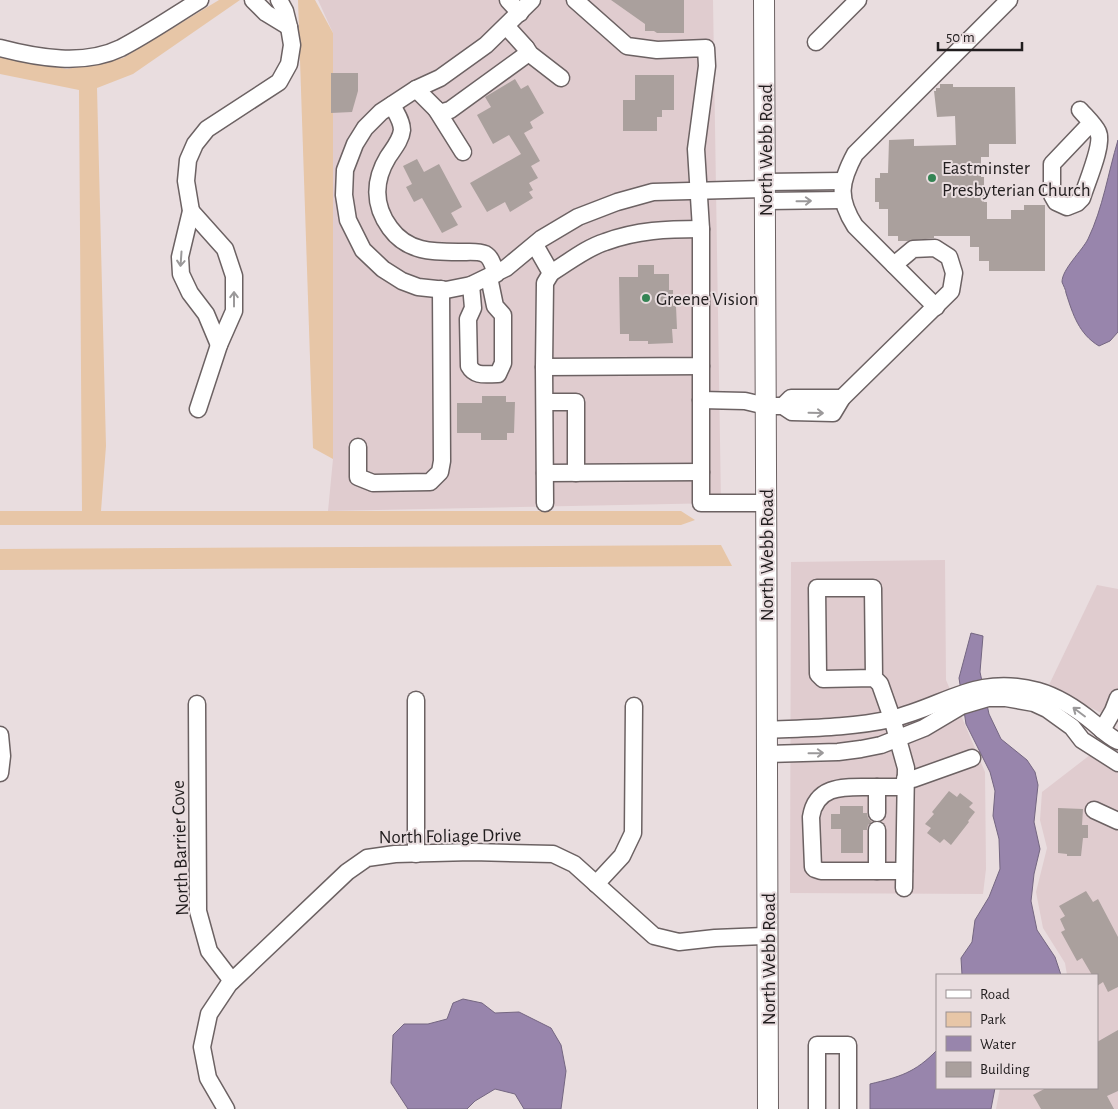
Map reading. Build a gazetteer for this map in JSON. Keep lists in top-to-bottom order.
{
  "streets": {
    "main road": ["North Webb Road"],
    "street": ["North Foliage Drive", "North Barrier Cove"]
  },
  "crossings": [
    ["North Webb Road", "North Foliage Drive"],
    ["North Foliage Drive", "North Barrier Cove"]
  ],
  "places": ["Eastminster Presbyterian Church", "Greene Vision"],
  "legend": [
    "Road",
    "Park",
    "Water",
    "Building"
  ],
  "scale_bar": "50 m"
}
